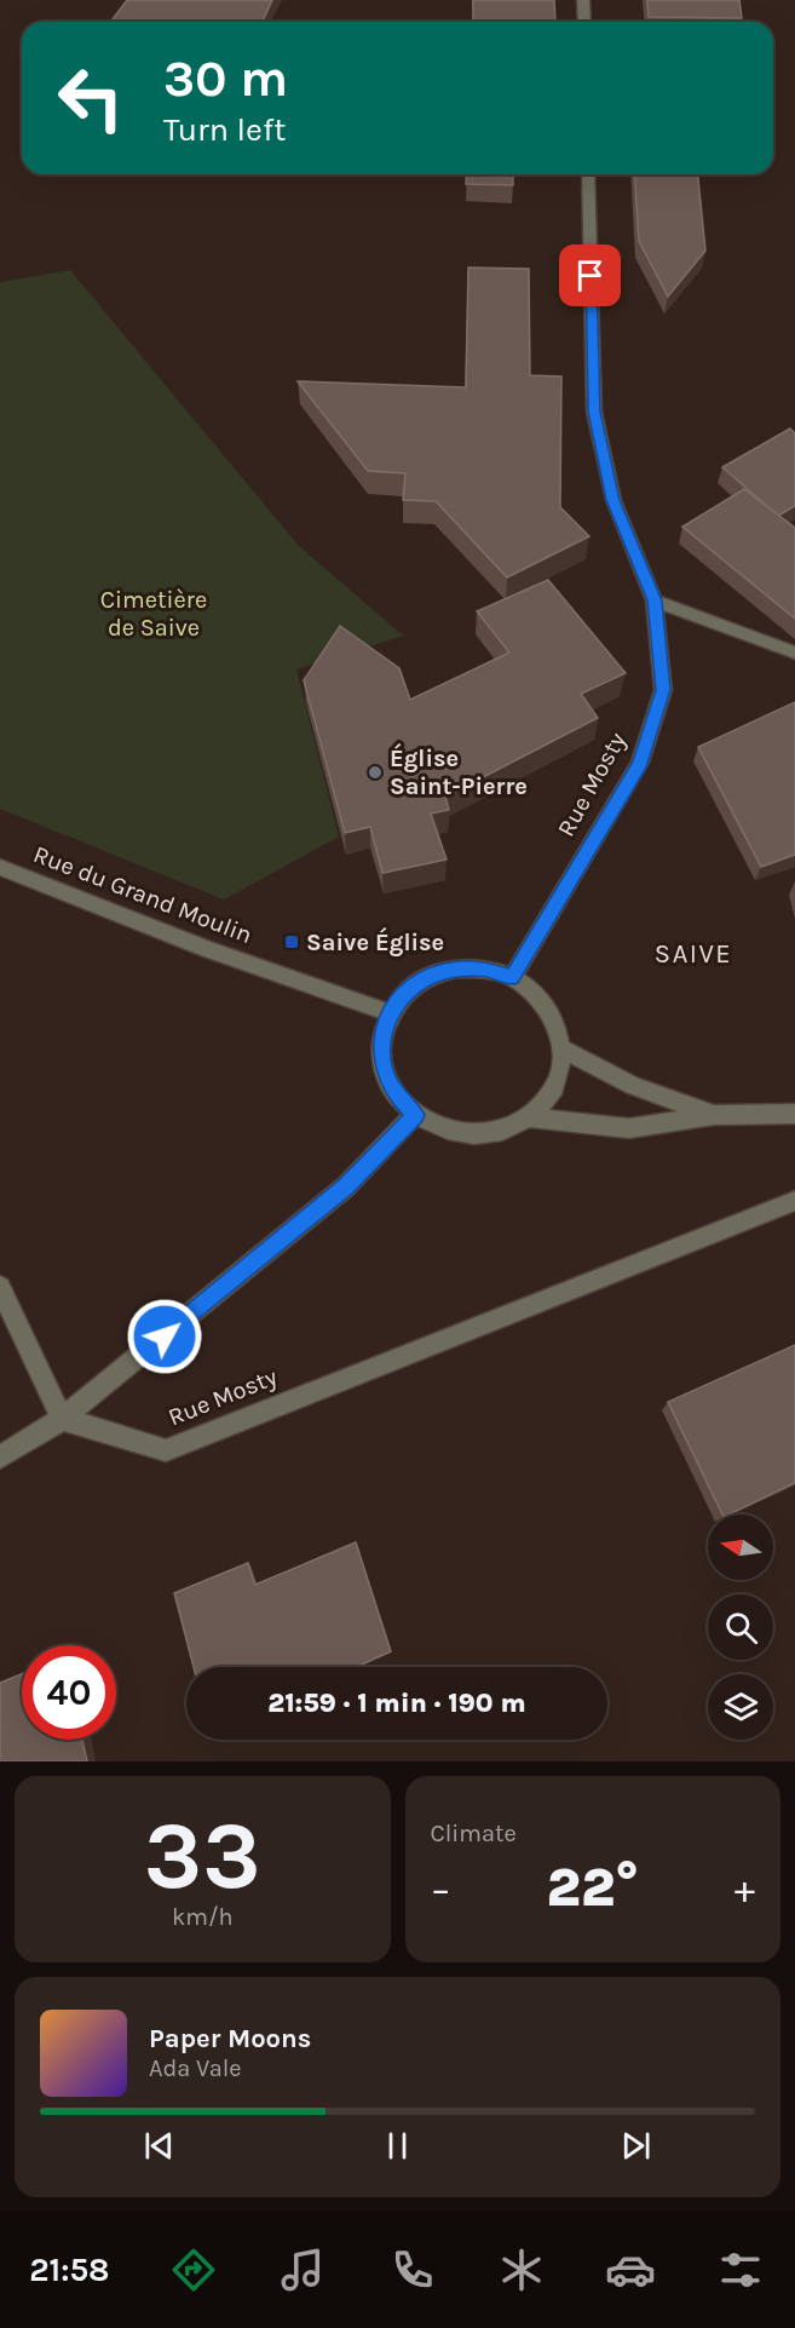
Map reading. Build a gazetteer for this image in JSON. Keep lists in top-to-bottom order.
{
  "streets": {
    "street": ["Rue Mosty", "Rue du Grand Moulin"]
  },
  "crossings": [
    ["Rue Mosty", "Rue du Grand Moulin"]
  ],
  "districts": ["SAIVE"],
  "parks": ["Cimetière de Saive"],
  "places": {
    "other": ["Église Saint-Pierre"],
    "transit": ["Saive Église"]
  },
  "north": "left",
  "page": {
    "turn": ["30 m", "Turn left"],
    "limit": "40",
    "trip": "21:59 · 1 min · 190 m",
    "tile": [
      ["33", "km/h"],
      "Climate"
    ],
    "heat": ["−", "22°", "+"],
    "song": ["Paper Moons", "Ada Vale"],
    "tabs": "21:58"
  }
}
